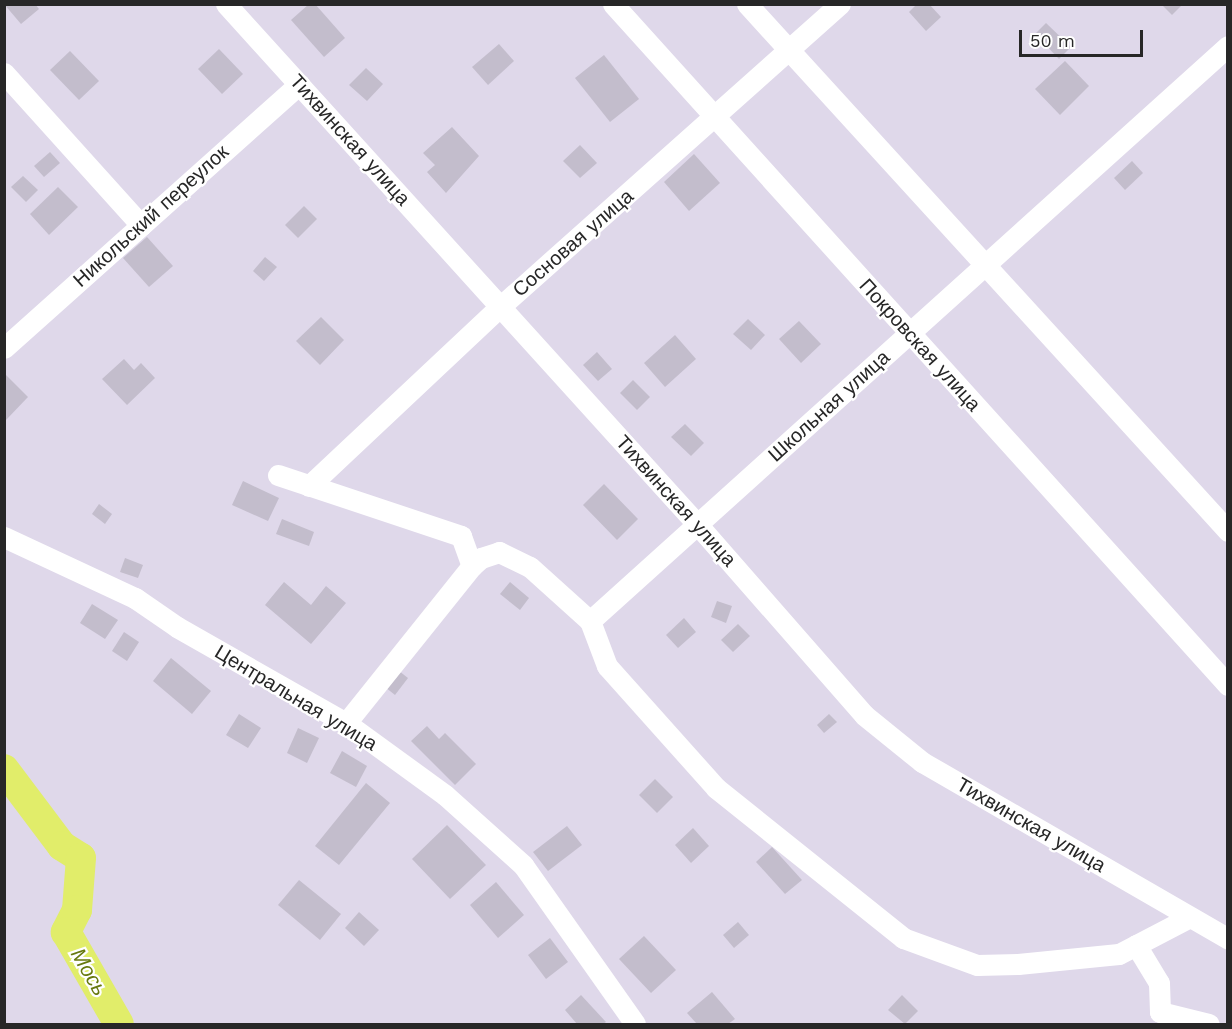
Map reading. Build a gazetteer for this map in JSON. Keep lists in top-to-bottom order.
{
  "streets": {
    "street": [
      "Тихвинская улица",
      "Никольский переулок",
      "Сосновая улица",
      "Покровская улица",
      "Школьная улица",
      "Центральная улица"
    ]
  },
  "crossings": [
    ["Тихвинская улица", "Никольский переулок"],
    ["Тихвинская улица", "Сосновая улица"],
    ["Тихвинская улица", "Школьная улица"],
    ["Сосновая улица", "Покровская улица"],
    ["Покровская улица", "Школьная улица"]
  ],
  "water": ["Мось"],
  "scale_bar": "50 m"
}
